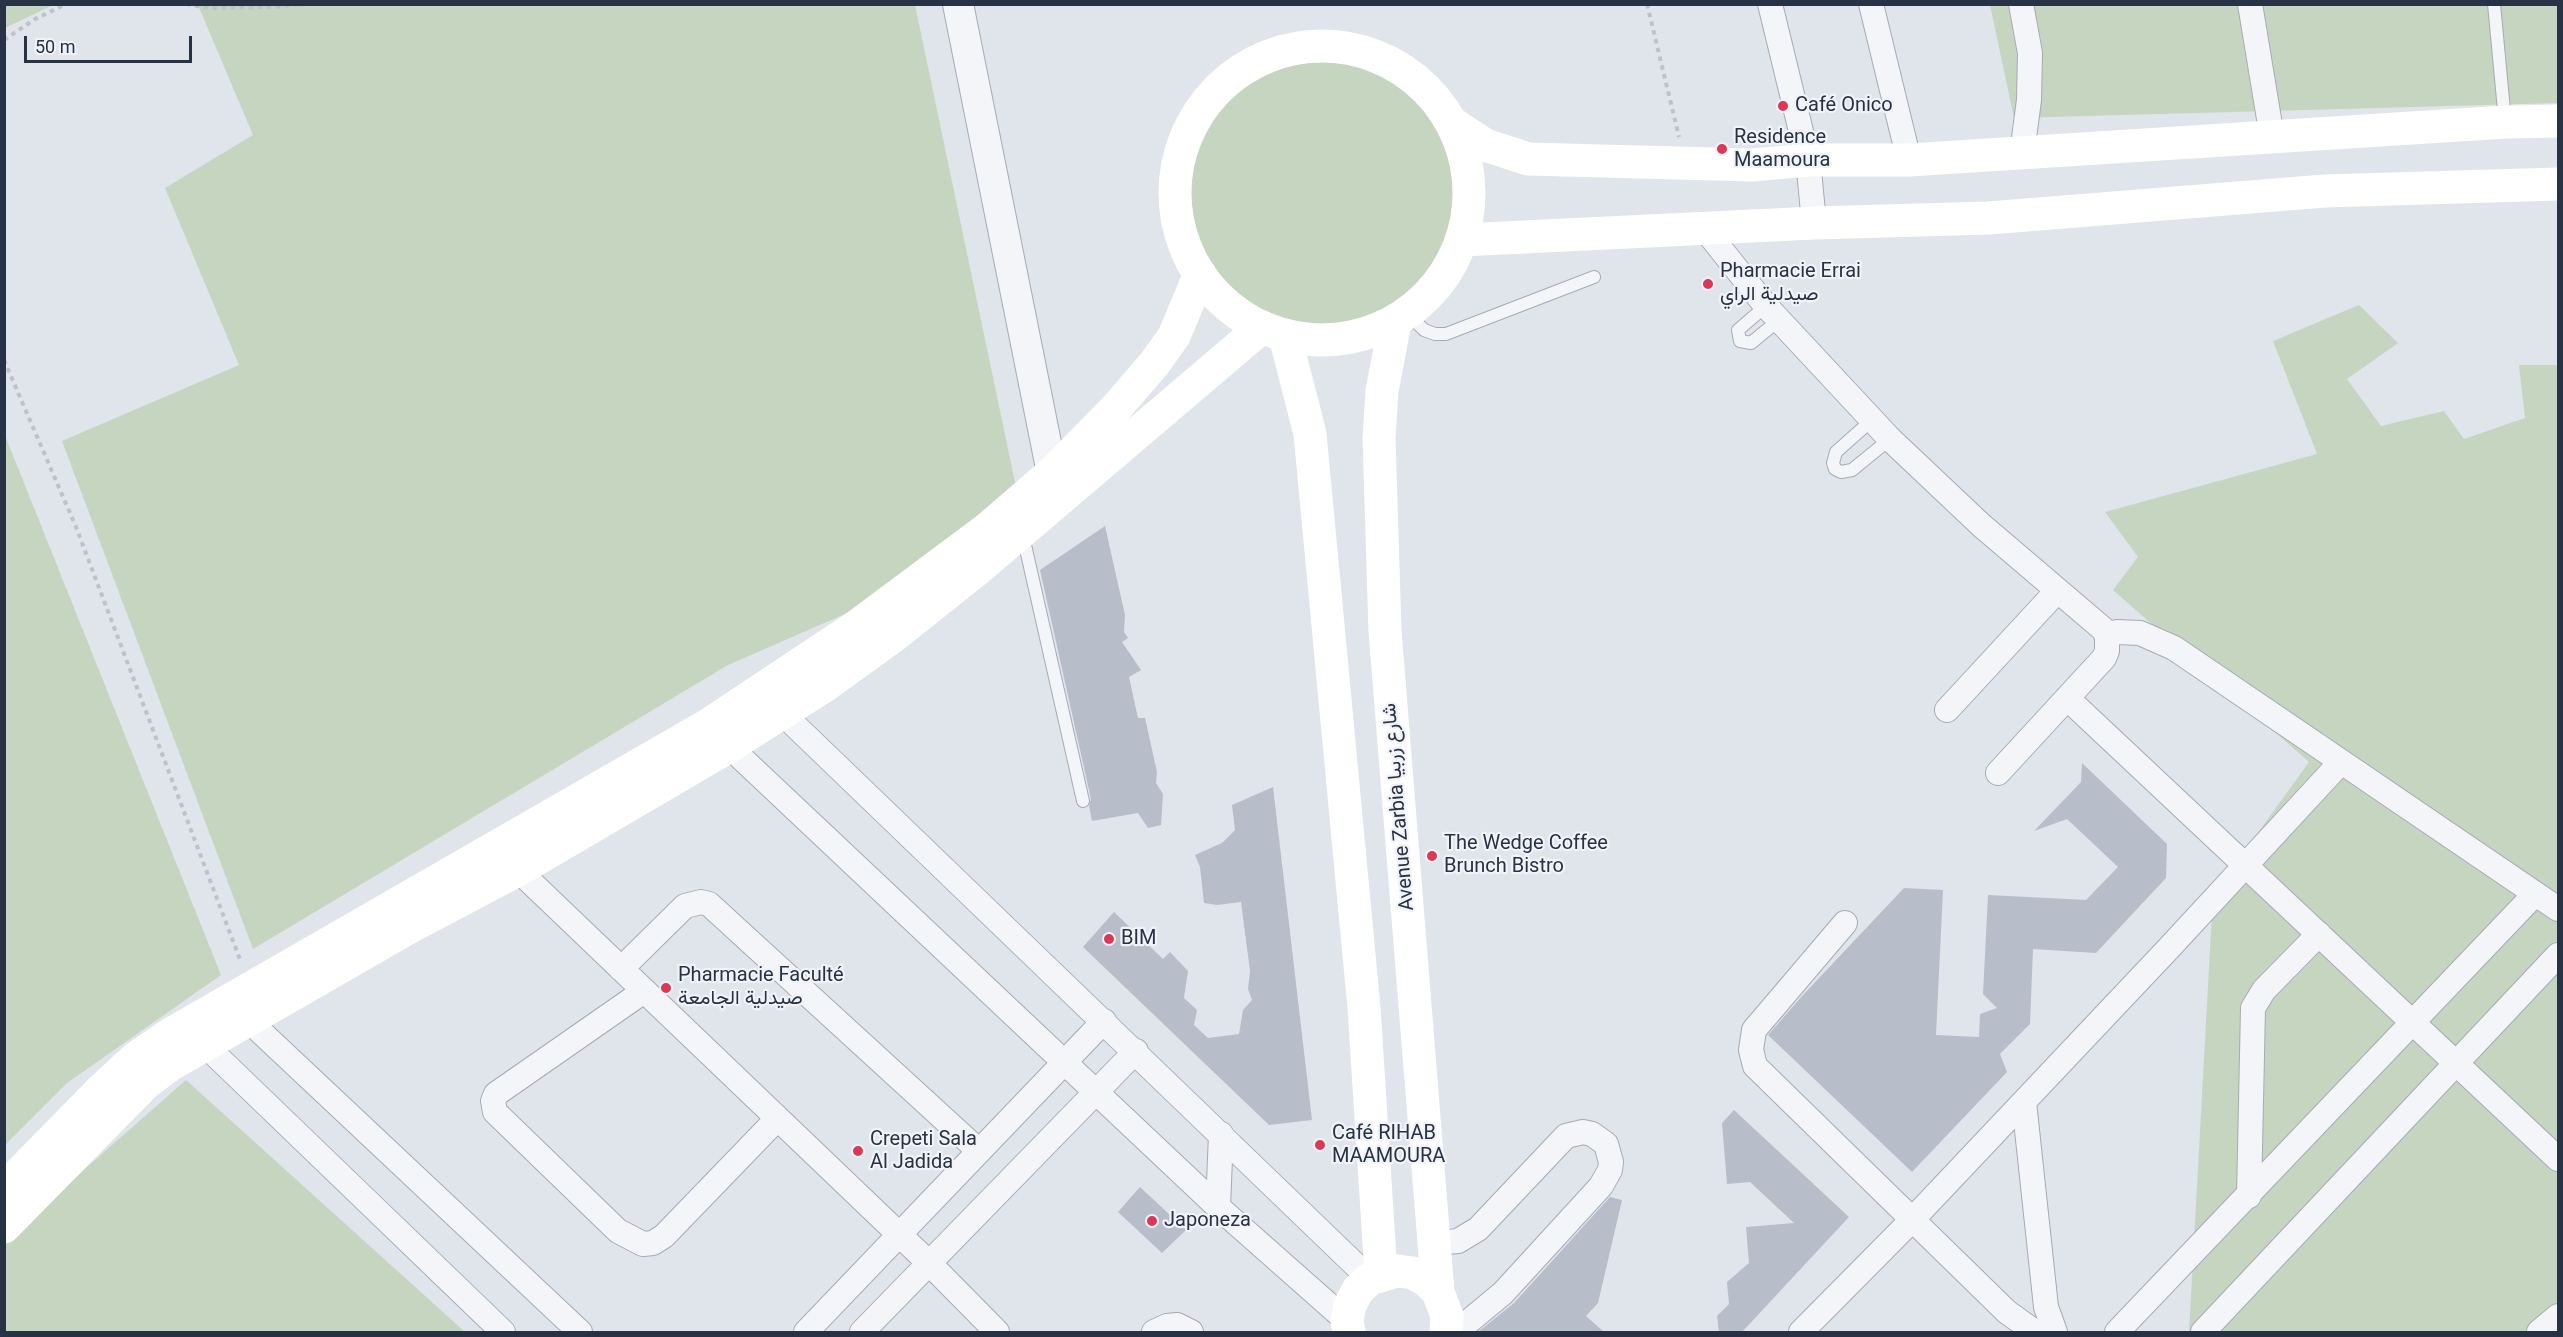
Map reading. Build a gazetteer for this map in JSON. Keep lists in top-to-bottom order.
{
  "streets": {
    "main road": ["Avenue Zarbia شارع زربيا"]
  },
  "places": [
    "Café Onico",
    "Residence Maamoura",
    "Pharmacie Errai صيدلية الراي",
    "The Wedge Coffee Brunch Bistro",
    "BIM",
    "Pharmacie Faculté صيدلية الجامعة",
    "Café RIHAB MAAMOURA",
    "Crepeti Sala Al Jadida",
    "Japoneza"
  ],
  "scale_bar": "50 m"
}
